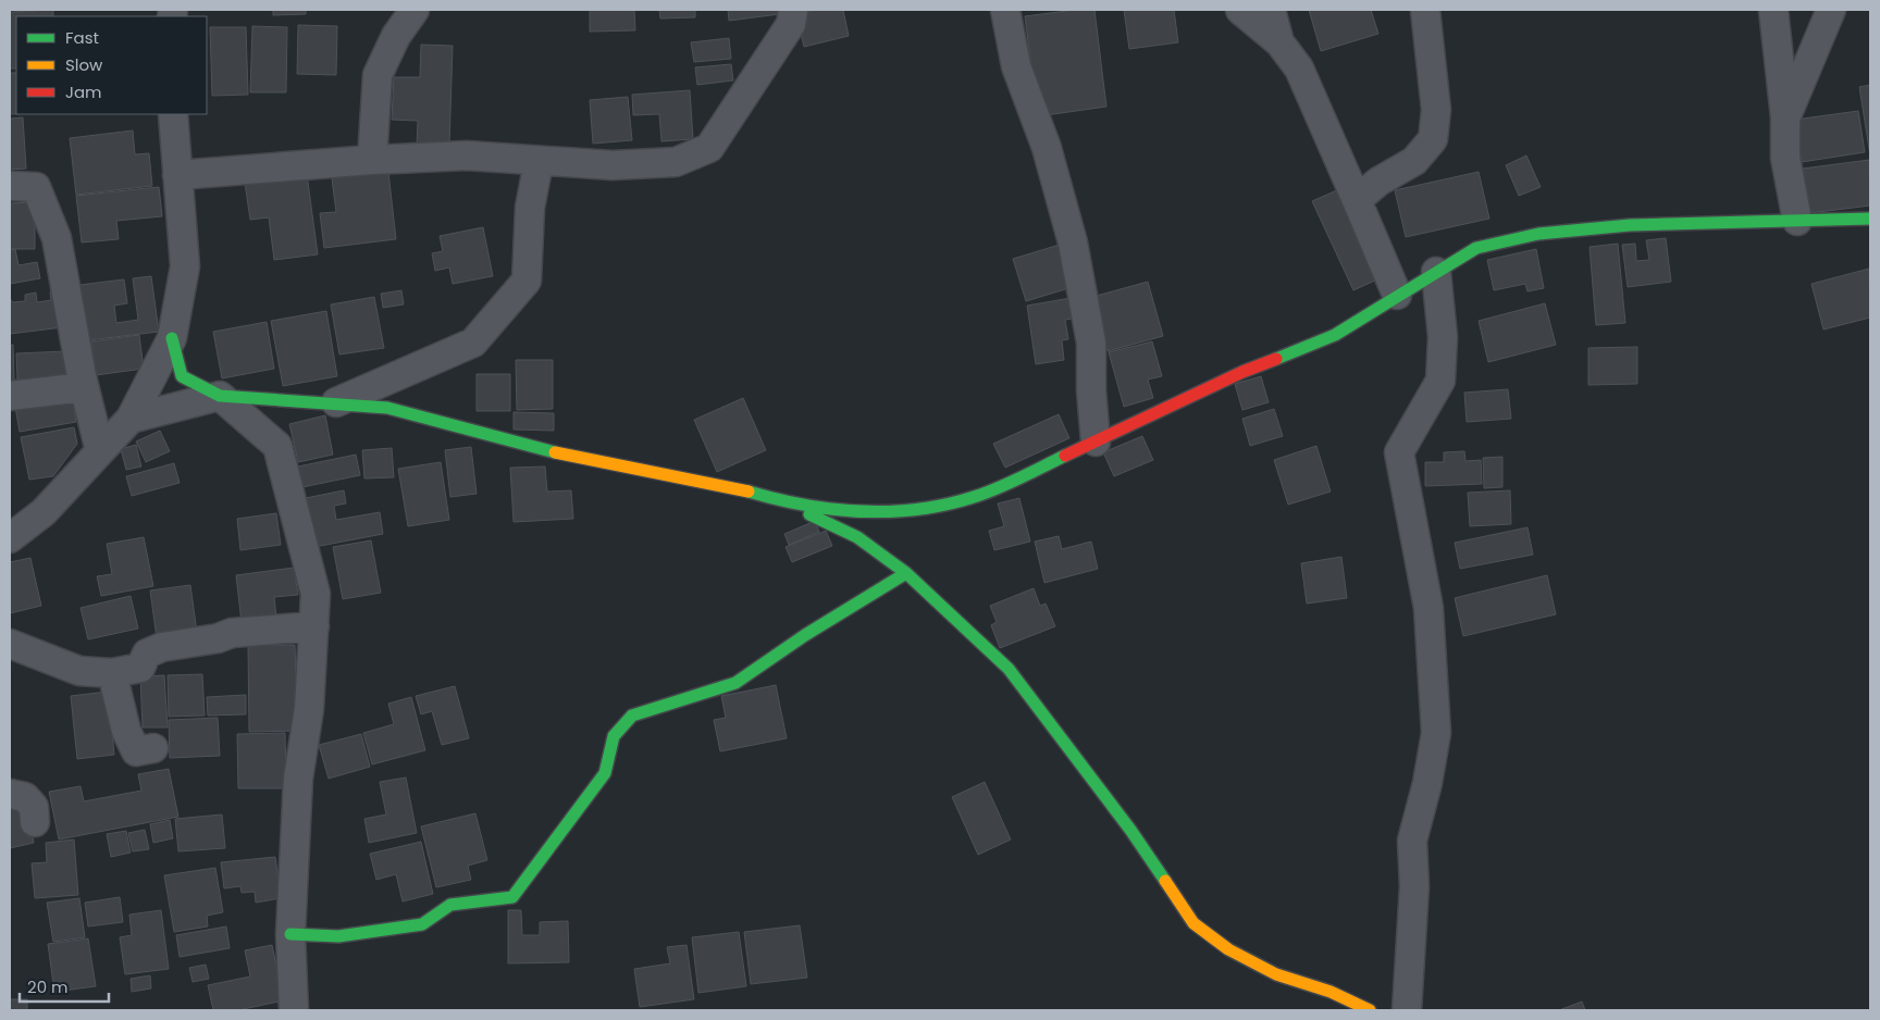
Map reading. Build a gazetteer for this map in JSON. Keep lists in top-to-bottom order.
{
  "legend": ["Fast", "Slow", "Jam"],
  "scale_bar": "20 m"
}
